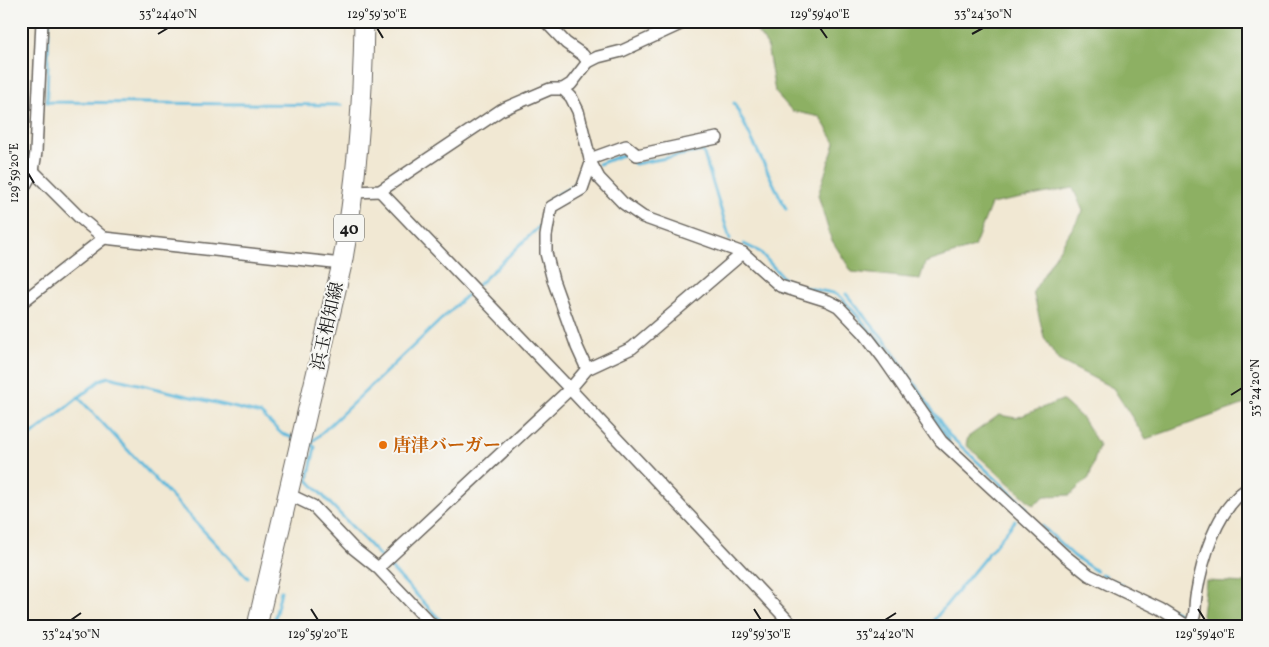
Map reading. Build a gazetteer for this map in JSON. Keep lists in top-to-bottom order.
{
  "streets": {
    "main road": ["40", "浜玉相知線"]
  },
  "places": ["唐津バーガー"],
  "coordinates": [
    "33°24'40\"N",
    "129°59'30\"E",
    "129°59'40\"E",
    "33°24'30\"N",
    "129°59'20\"E",
    "33°24'20\"N"
  ]
}
